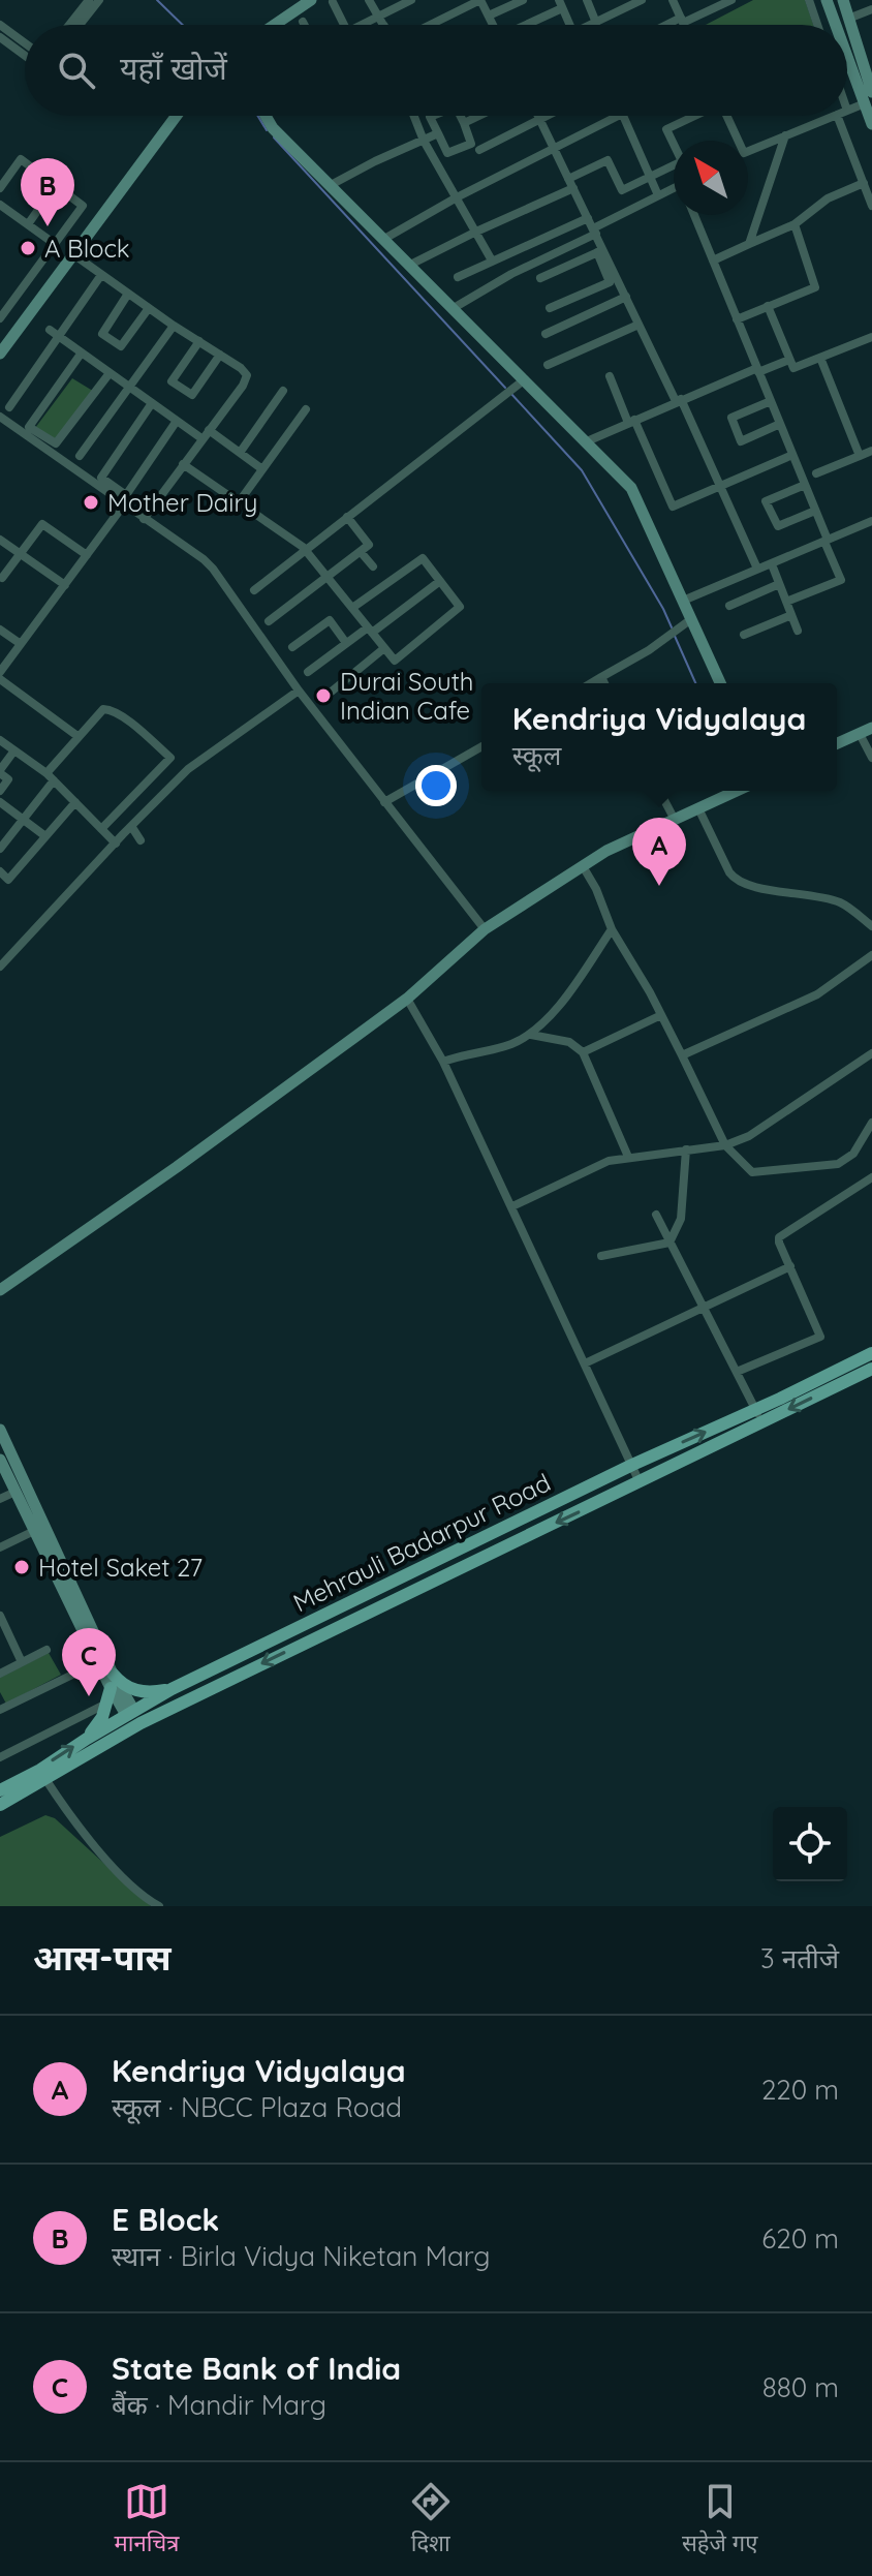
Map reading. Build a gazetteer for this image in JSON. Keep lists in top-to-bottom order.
{
  "streets": {
    "main road": ["Mehrauli Badarpur Road"]
  },
  "places": [
    "A Block",
    "Mother Dairy",
    "Durai South Indian Cafe",
    "Hotel Saket 27"
  ],
  "north": "top left",
  "page": {
    "search": "यहाँ खोजें",
    "pins": ["B", "A", "C"],
    "popup": ["Kendriya Vidyalaya", "स्कूल"],
    "heading": ["आस-पास", "3 नतीजे"],
    "list": [
      {
        "mark": "A",
        "name": "Kendriya Vidyalaya",
        "note": "स्कूल · NBCC Plaza Road",
        "value": "220 m"
      },
      {
        "mark": "B",
        "name": "E Block",
        "note": "स्थान · Birla Vidya Niketan Marg",
        "value": "620 m"
      },
      {
        "mark": "C",
        "name": "State Bank of India",
        "note": "बैंक · Mandir Marg",
        "value": "880 m"
      }
    ],
    "nav": ["मानचित्र", "दिशा", "सहेजे गए"]
  }
}
